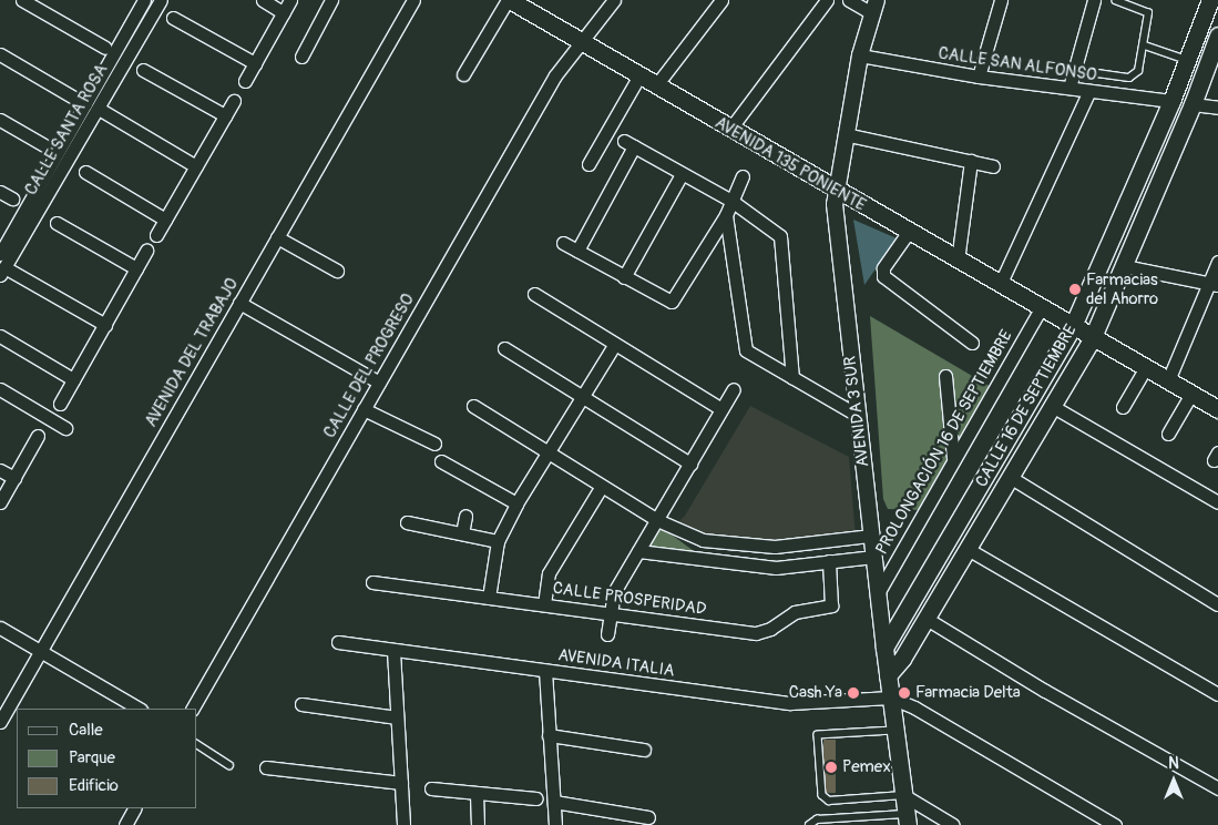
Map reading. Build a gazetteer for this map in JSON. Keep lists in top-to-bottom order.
{
  "streets": {
    "main road": ["AVENIDA 135 PONIENTE", "CALLE 16 DE SEPTIEMBRE", "AVENIDA 3 SUR"],
    "street": [
      "CALLE SAN ALFONSO",
      "CALLE SANTA ROSA",
      "AVENIDA DEL TRABAJO",
      "CALLE DEL PROGRESO",
      "PROLONGACIÓN 16 DE SEPTIEMBRE",
      "CALLE PROSPERIDAD",
      "AVENIDA ITALIA"
    ]
  },
  "crossings": [
    ["CALLE SAN ALFONSO", "CALLE 16 DE SEPTIEMBRE"],
    ["CALLE SAN ALFONSO", "AVENIDA 3 SUR"],
    ["AVENIDA 135 PONIENTE", "CALLE DEL PROGRESO"],
    ["AVENIDA 135 PONIENTE", "CALLE 16 DE SEPTIEMBRE"],
    ["AVENIDA 135 PONIENTE", "AVENIDA 3 SUR"],
    ["AVENIDA 135 PONIENTE", "PROLONGACIÓN 16 DE SEPTIEMBRE"],
    ["CALLE 16 DE SEPTIEMBRE", "AVENIDA 3 SUR"],
    ["AVENIDA 3 SUR", "PROLONGACIÓN 16 DE SEPTIEMBRE"],
    ["AVENIDA 3 SUR", "AVENIDA ITALIA"]
  ],
  "places": [
    "Farmacias del Ahorro",
    "Cash Ya",
    "Farmacia Delta",
    "Pemex"
  ],
  "legend": ["Calle", "Parque", "Edificio"],
  "north": "top"
}
